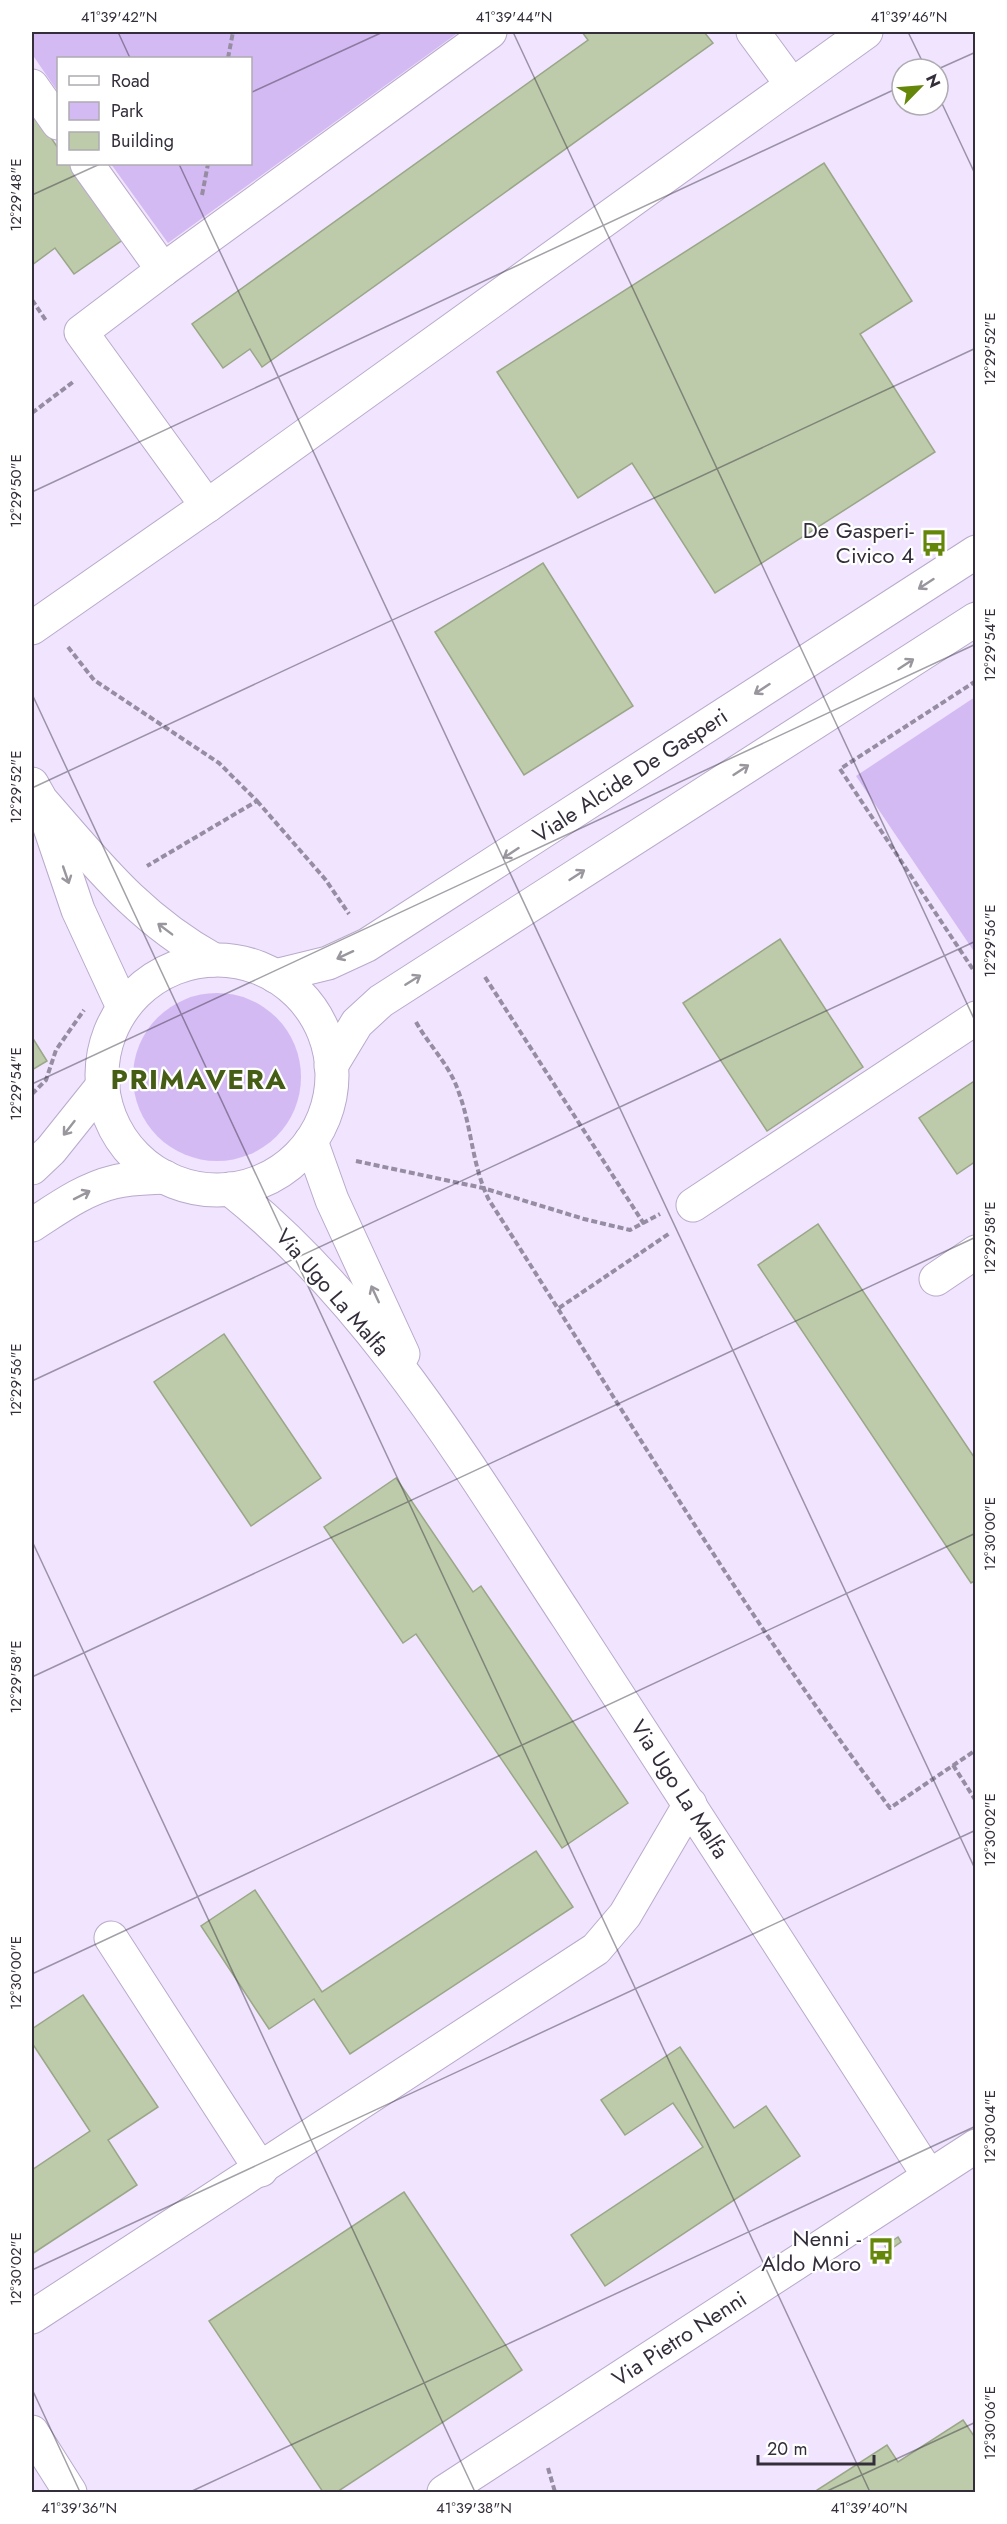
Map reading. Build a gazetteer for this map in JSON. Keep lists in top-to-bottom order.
{
  "streets": {
    "street": ["Viale Alcide De Gasperi", "Via Ugo La Malfa", "Via Pietro Nenni"]
  },
  "crossings": [
    ["Via Ugo La Malfa", "Via Pietro Nenni"]
  ],
  "districts": ["PRIMAVERA"],
  "places": {
    "bus stop": ["De Gasperi- Civico 4", "Nenni - Aldo Moro"]
  },
  "legend": ["Road", "Park", "Building"],
  "scale_bar": "20 m",
  "north": "top right",
  "coordinates": [
    "41°39'42\"N",
    "41°39'44\"N",
    "41°39'46\"N",
    "12°29'48\"E",
    "12°29'52\"E",
    "12°29'50\"E",
    "12°29'54\"E",
    "12°29'56\"E",
    "12°29'58\"E",
    "12°30'00\"E",
    "12°30'02\"E",
    "12°30'04\"E",
    "12°30'06\"E",
    "41°39'36\"N",
    "41°39'38\"N",
    "41°39'40\"N"
  ]
}
